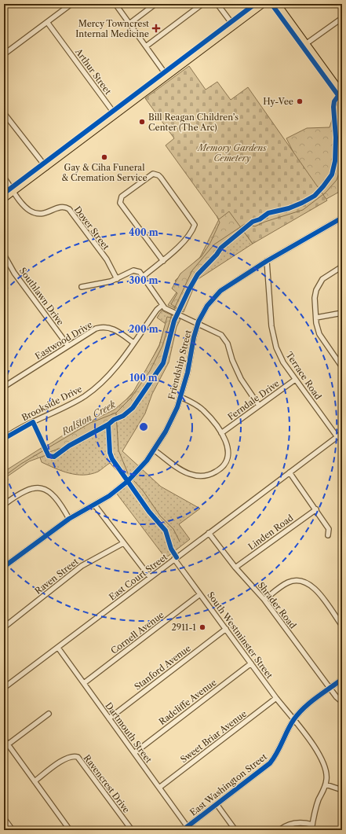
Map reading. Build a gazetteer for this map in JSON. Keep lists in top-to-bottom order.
{
  "streets": {
    "street": [
      "Arthur Street",
      "Dover Street",
      "Southlawn Drive",
      "Eastwood Drive",
      "Friendship Street",
      "Terrace Road",
      "Ferndale Drive",
      "Brookside Drive",
      "Linden Road",
      "Raven Street",
      "East Court Street",
      "Shrader Road",
      "Cornell Avenue",
      "South Westminster Street",
      "Stanford Avenue",
      "Radcliffe Avenue",
      "Dartmouth Street",
      "Sweet Briar Avenue",
      "Ravencrest Drive",
      "East Washington Street"
    ]
  },
  "crossings": [
    ["Southlawn Drive", "Eastwood Drive"],
    ["Eastwood Drive", "Brookside Drive"],
    ["Friendship Street", "Terrace Road"],
    ["Terrace Road", "Ferndale Drive"],
    ["Terrace Road", "East Court Street"],
    ["Linden Road", "Shrader Road"],
    ["East Court Street", "Shrader Road"],
    ["East Court Street", "South Westminster Street"],
    ["East Court Street", "Dartmouth Street"],
    ["Shrader Road", "East Washington Street"],
    ["Cornell Avenue", "South Westminster Street"],
    ["Cornell Avenue", "Dartmouth Street"],
    ["South Westminster Street", "Stanford Avenue"],
    ["South Westminster Street", "Radcliffe Avenue"],
    ["South Westminster Street", "Sweet Briar Avenue"],
    ["South Westminster Street", "East Washington Street"],
    ["Stanford Avenue", "Dartmouth Street"],
    ["Radcliffe Avenue", "Dartmouth Street"],
    ["Dartmouth Street", "Sweet Briar Avenue"],
    ["Dartmouth Street", "East Washington Street"]
  ],
  "water": ["Ralston Creek"],
  "parks": ["Memory Gardens Cemetery"],
  "places": {
    "health": ["Mercy Towncrest Internal Medicine"],
    "other": [
      "Hy-Vee",
      "Bill Reagan Children’s Center (The Arc)",
      "Gay & Ciha Funeral & Cremation Service",
      "2911-1"
    ]
  },
  "rings": [
    "400 m",
    "300 m",
    "200 m",
    "100 m"
  ]
}
